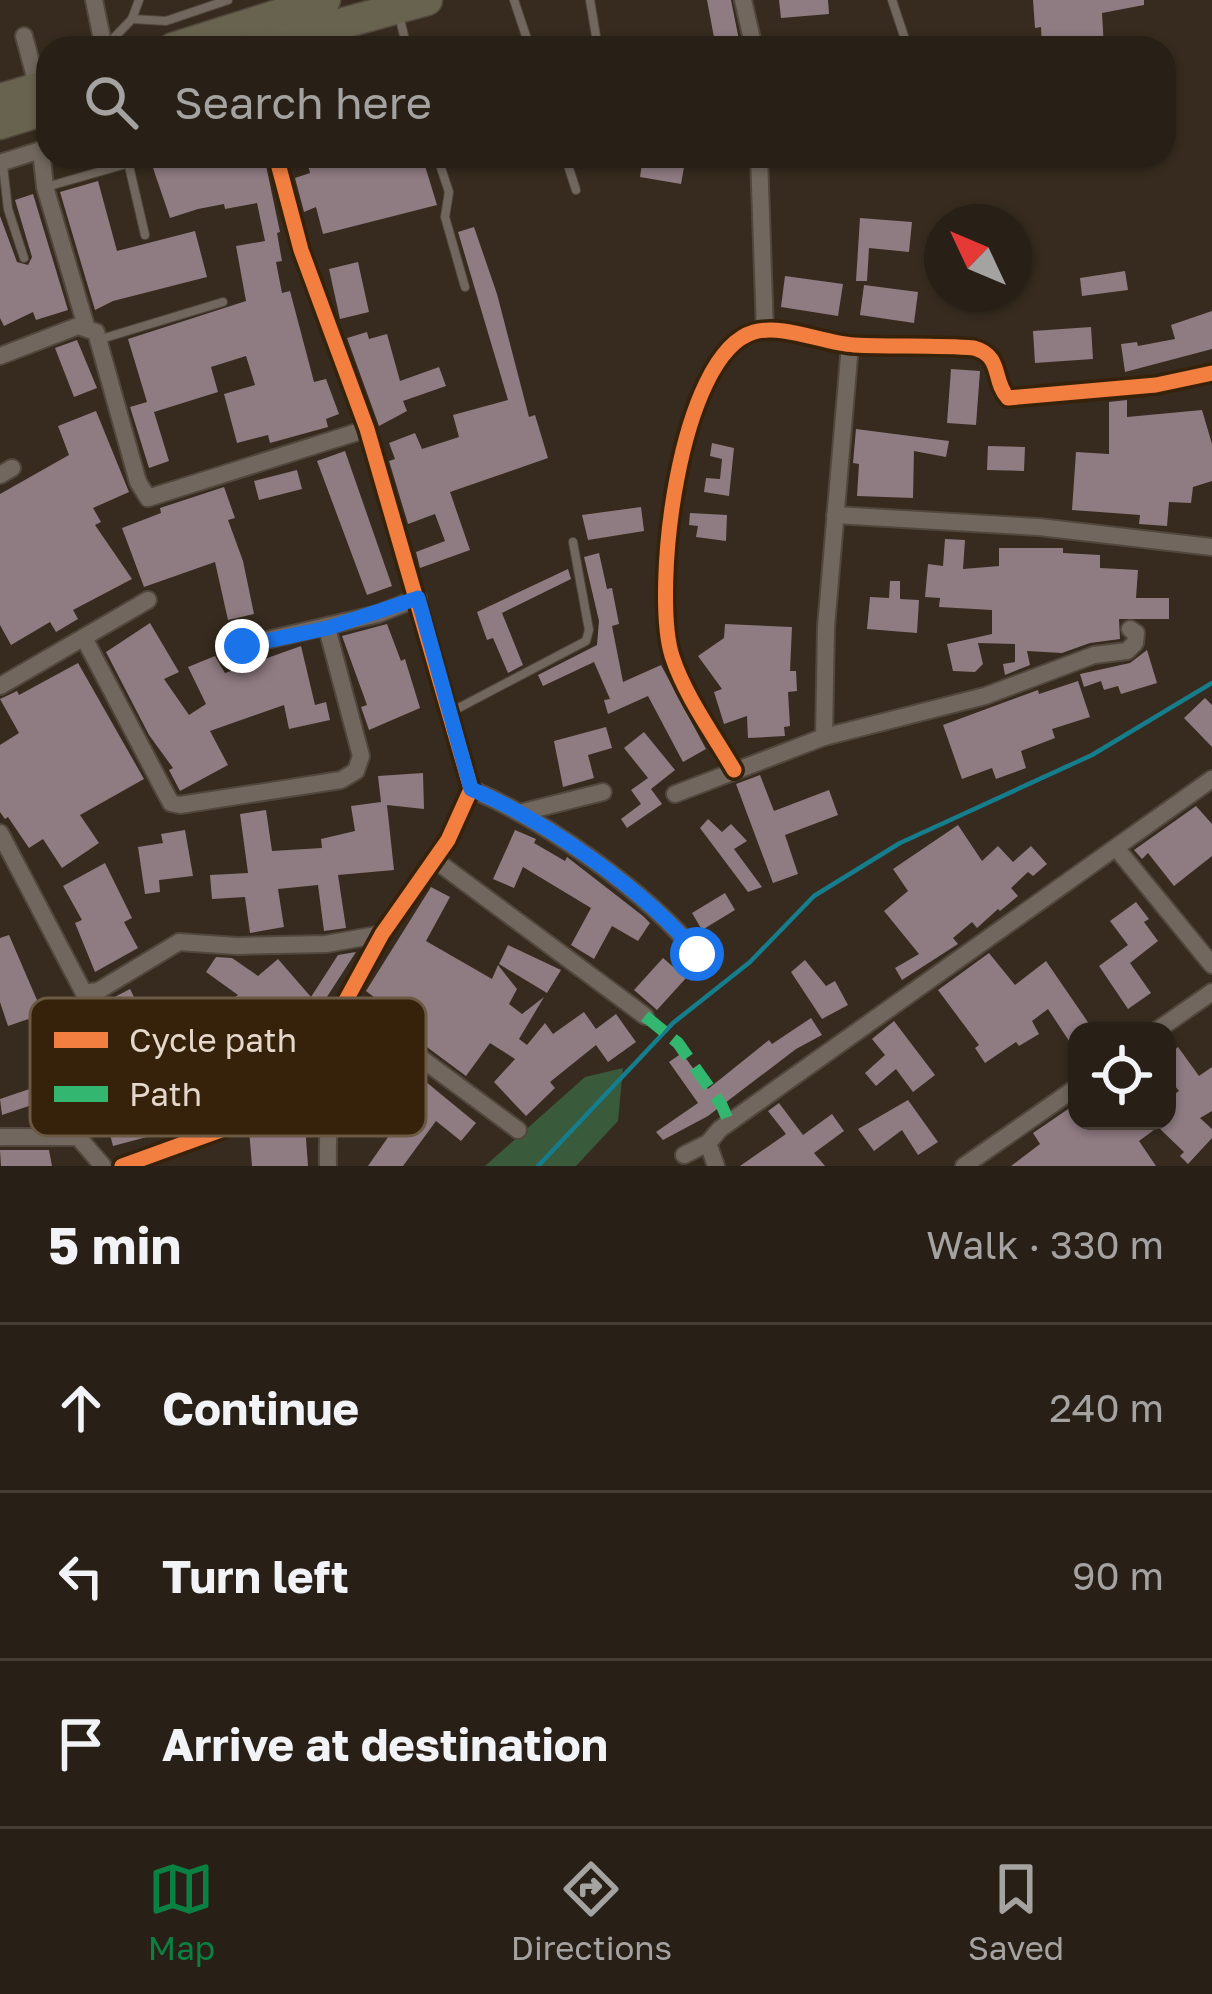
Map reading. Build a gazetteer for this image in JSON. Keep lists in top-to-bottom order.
{
  "legend": ["Cycle path", "Path"],
  "north": "top left",
  "page": {
    "search": "Search here",
    "heading": ["5 min", "Walk · 330 m"],
    "list": [
      ["Continue", "240 m"],
      ["Turn left", "90 m"],
      "Arrive at destination"
    ],
    "nav": ["Map", "Directions", "Saved"]
  }
}
